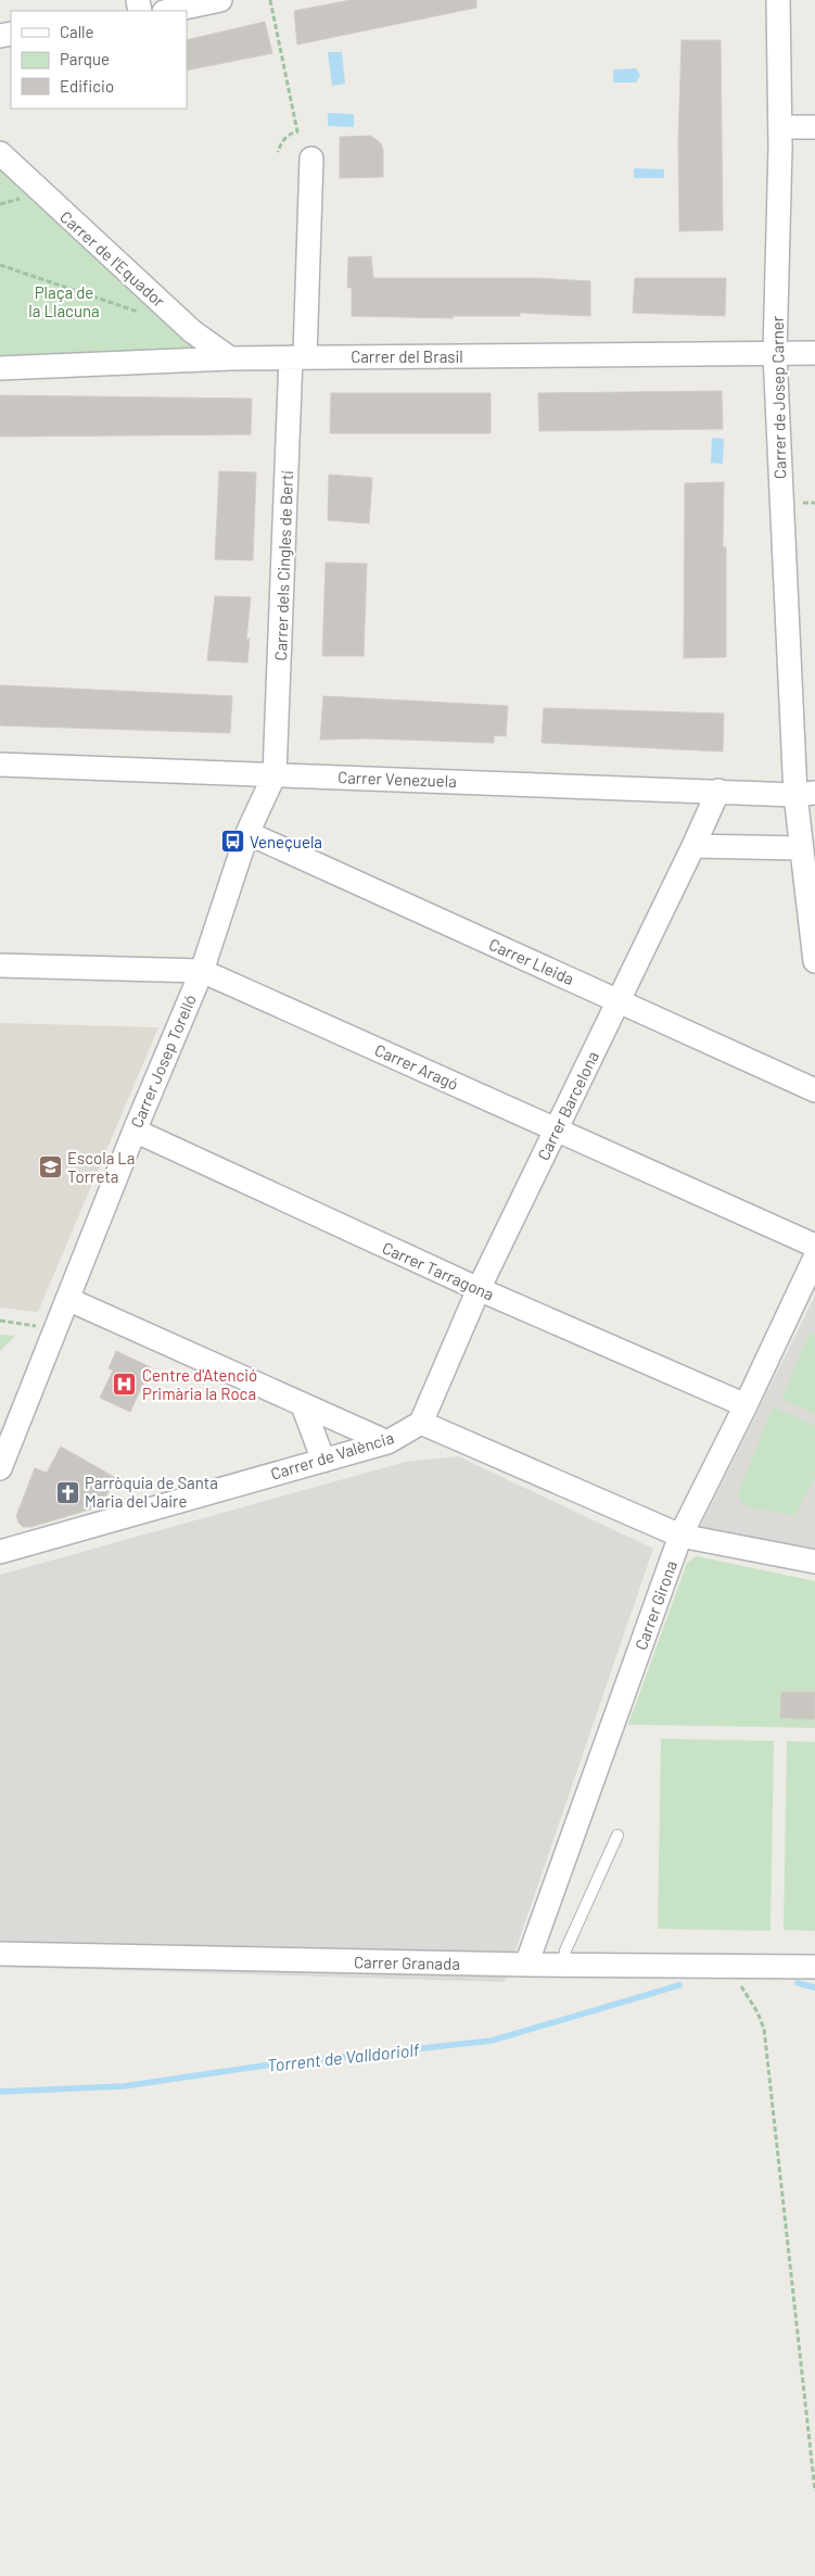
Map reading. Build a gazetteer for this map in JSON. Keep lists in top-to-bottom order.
{
  "streets": {
    "street": [
      "Carrer de l'Equador",
      "Carrer del Brasil",
      "Carrer de Josep Carner",
      "Carrer dels Cingles de Bertí",
      "Carrer Venezuela",
      "Carrer Lleida",
      "Carrer Josep Torelló",
      "Carrer Aragó",
      "Carrer Barcelona",
      "Carrer Tarragona",
      "Carrer de València",
      "Carrer Girona",
      "Carrer Granada"
    ]
  },
  "crossings": [
    ["Carrer de l'Equador", "Carrer del Brasil"],
    ["Carrer del Brasil", "Carrer de Josep Carner"],
    ["Carrer del Brasil", "Carrer dels Cingles de Bertí"],
    ["Carrer de Josep Carner", "Carrer Venezuela"],
    ["Carrer dels Cingles de Bertí", "Carrer Venezuela"],
    ["Carrer dels Cingles de Bertí", "Carrer Josep Torelló"],
    ["Carrer Venezuela", "Carrer Josep Torelló"],
    ["Carrer Venezuela", "Carrer Barcelona"],
    ["Carrer Lleida", "Carrer Josep Torelló"],
    ["Carrer Lleida", "Carrer Barcelona"],
    ["Carrer Josep Torelló", "Carrer Aragó"],
    ["Carrer Josep Torelló", "Carrer Tarragona"],
    ["Carrer Aragó", "Carrer Barcelona"],
    ["Carrer Barcelona", "Carrer Tarragona"],
    ["Carrer Barcelona", "Carrer de València"],
    ["Carrer Tarragona", "Carrer Girona"],
    ["Carrer Girona", "Carrer Granada"]
  ],
  "water": ["Torrent de Valldoriolf"],
  "parks": ["Plaça de la Llacuna"],
  "places": {
    "bus stop": ["Veneçuela"],
    "school or university": ["Escola La Torreta"],
    "hospital": ["Centre d'Atenció Primària la Roca"],
    "church": ["Parròquia de Santa Maria del Jaire"]
  },
  "legend": ["Calle", "Parque", "Edificio"]
}
